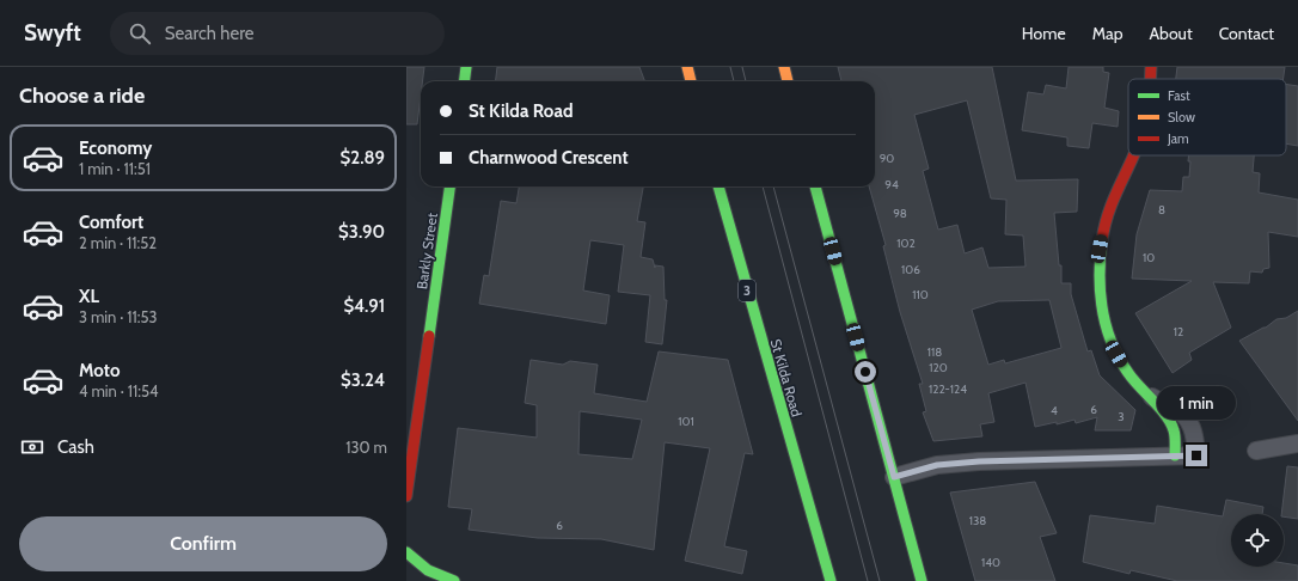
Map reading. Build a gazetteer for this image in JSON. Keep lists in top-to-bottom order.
{
  "streets": {
    "main road": ["Barkly Street", "3", "St Kilda Road"]
  },
  "house_numbers": [
    "90",
    "94",
    "8",
    "98",
    "102",
    "10",
    "106",
    "110",
    "12",
    "118",
    "120",
    "122-124",
    "6",
    "4",
    "3",
    "101",
    "138",
    "6",
    "140"
  ],
  "legend": ["Fast", "Slow", "Jam"],
  "page": {
    "header": "Swyft",
    "search": "Search here",
    "nav": [
      "Home",
      "Map",
      "About",
      "Contact"
    ],
    "heading": "Choose a ride",
    "banner": ["St Kilda Road", "Charnwood Crescent"],
    "list": [
      {
        "name": "Economy",
        "note": "1 min · 11:51",
        "value": "$2.89"
      },
      {
        "name": "Comfort",
        "note": "2 min · 11:52",
        "value": "$3.90"
      },
      {
        "name": "XL",
        "note": "3 min · 11:53",
        "value": "$4.91"
      },
      {
        "name": "Moto",
        "note": "4 min · 11:54",
        "value": "$3.24"
      }
    ],
    "bubble": "1 min",
    "pay": ["Cash", "130 m"],
    "buttons": "Confirm"
  }
}
